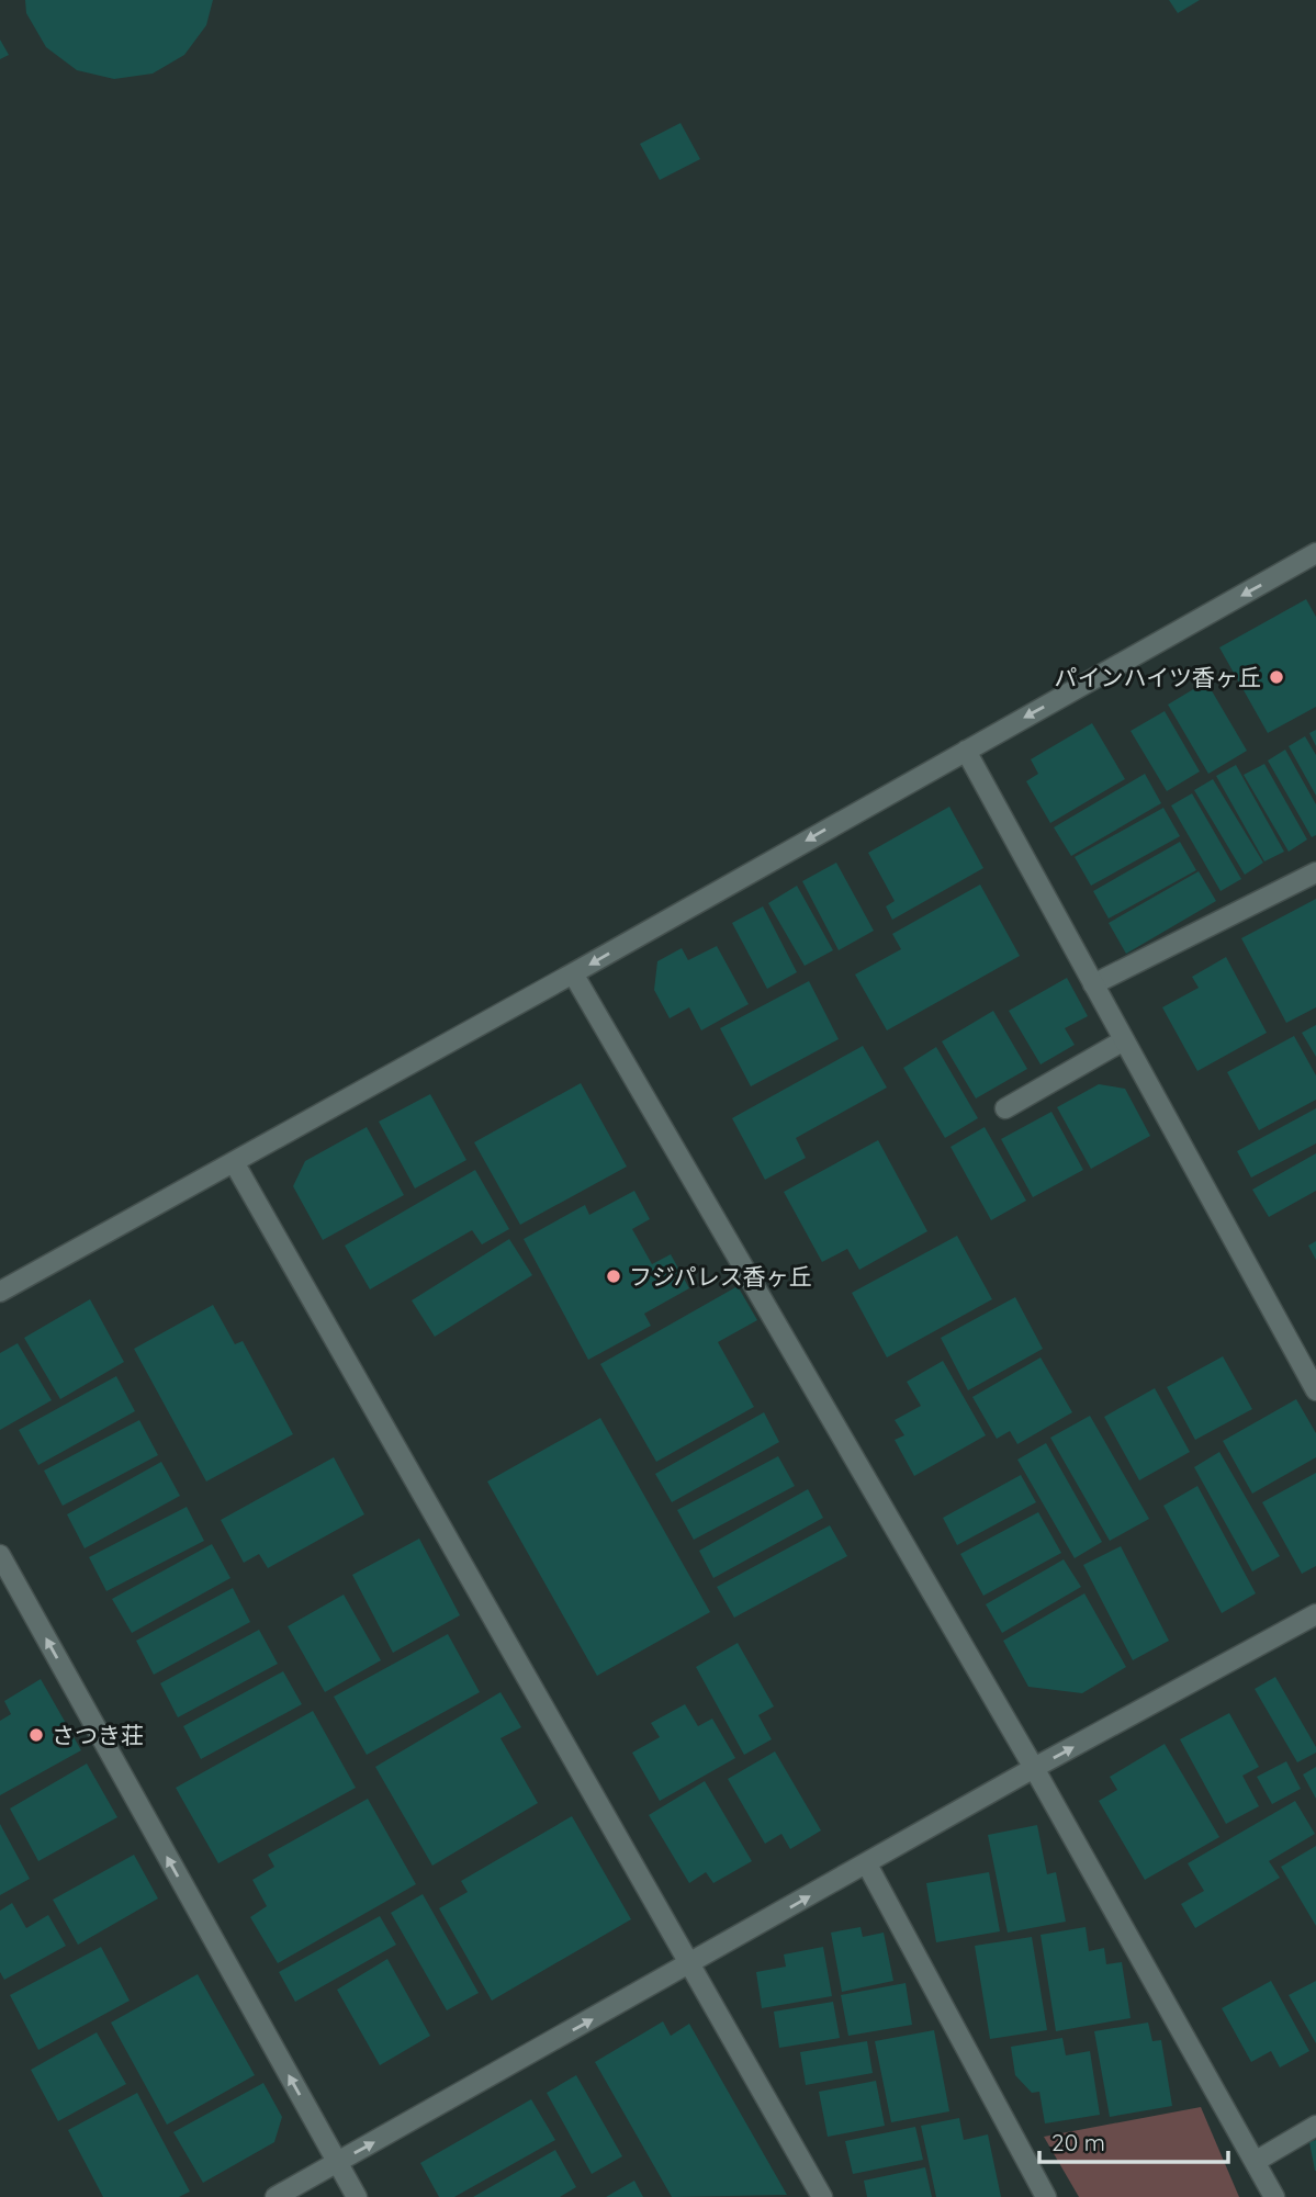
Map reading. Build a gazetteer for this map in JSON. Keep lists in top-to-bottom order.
{
  "places": ["パインハイツ香ヶ丘", "フジパレス香ヶ丘", "さつき荘"],
  "scale_bar": "20 m"
}
